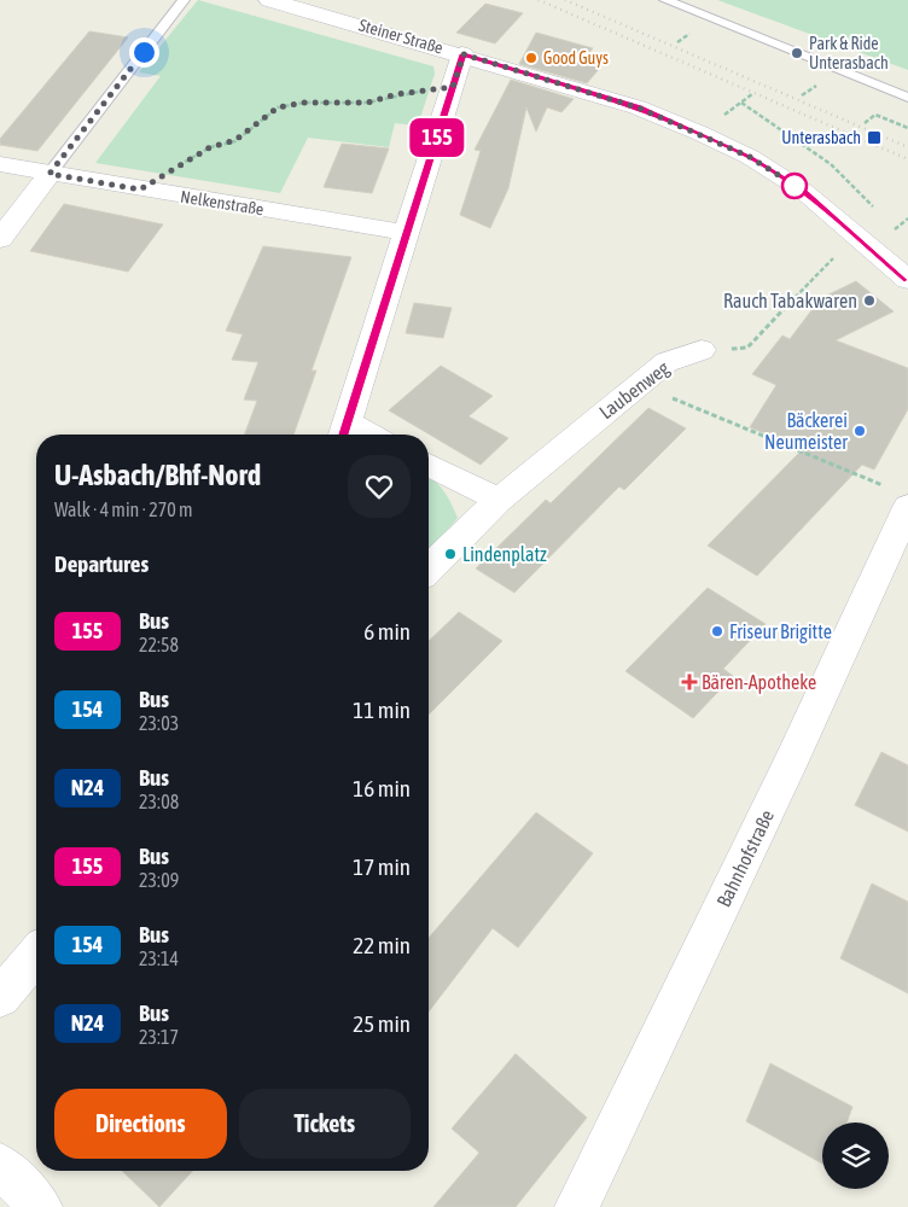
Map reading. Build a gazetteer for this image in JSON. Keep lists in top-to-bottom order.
{
  "streets": {
    "street": [
      "Steiner Straße",
      "Nelkenstraße",
      "Laubenweg",
      "Bahnhofstraße"
    ]
  },
  "places": {
    "other": [
      "Park & Ride Unterasbach",
      "Good Guys",
      "Rauch Tabakwaren",
      "Bäckerei Neumeister",
      "Lindenplatz",
      "Friseur Brigitte"
    ],
    "transit": ["Unterasbach"],
    "health": ["Bären-Apotheke"]
  },
  "lines": ["bus line 155"],
  "page": {
    "on_map": "155",
    "heading": [
      ["U-Asbach/Bhf-Nord", "Walk · 4 min · 270 m"],
      "Departures"
    ],
    "list": [
      {
        "mark": "155",
        "name": "Bus",
        "note": "22:58",
        "value": "6 min"
      },
      {
        "mark": "154",
        "name": "Bus",
        "note": "23:03",
        "value": "11 min"
      },
      {
        "mark": "N24",
        "name": "Bus",
        "note": "23:08",
        "value": "16 min"
      },
      {
        "mark": "155",
        "name": "Bus",
        "note": "23:09",
        "value": "17 min"
      },
      {
        "mark": "154",
        "name": "Bus",
        "note": "23:14",
        "value": "22 min"
      },
      {
        "mark": "N24",
        "name": "Bus",
        "note": "23:17",
        "value": "25 min"
      }
    ],
    "buttons": ["Directions", "Tickets"]
  }
}
